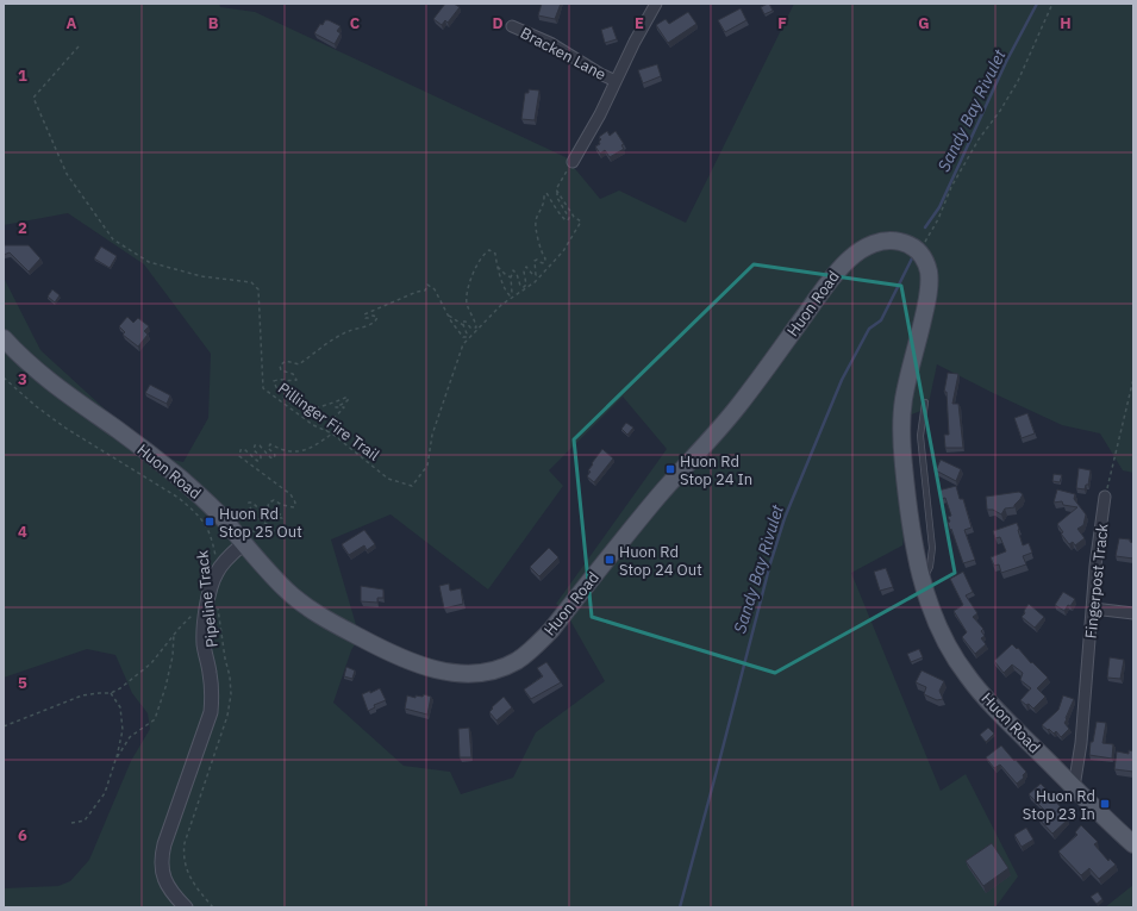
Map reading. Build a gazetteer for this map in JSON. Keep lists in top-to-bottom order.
{
  "streets": {
    "main road": ["Huon Road"],
    "street": ["Bracken Lane", "Fingerpost Track"],
    "path": ["Pillinger Fire Trail", "Pipeline Track"]
  },
  "crossings": [
    ["Huon Road", "Fingerpost Track"]
  ],
  "water": ["Sandy Bay Rivulet"],
  "places": {
    "transit": [
      "Huon Rd Stop 24 In",
      "Huon Rd Stop 25 Out",
      "Huon Rd Stop 24 Out",
      "Huon Rd Stop 23 In"
    ]
  },
  "grid": {
    "columns": [
      "A",
      "B",
      "C",
      "D",
      "E",
      "F",
      "G",
      "H"
    ],
    "rows": [
      "1",
      "2",
      "3",
      "4",
      "5",
      "6"
    ]
  }
}
